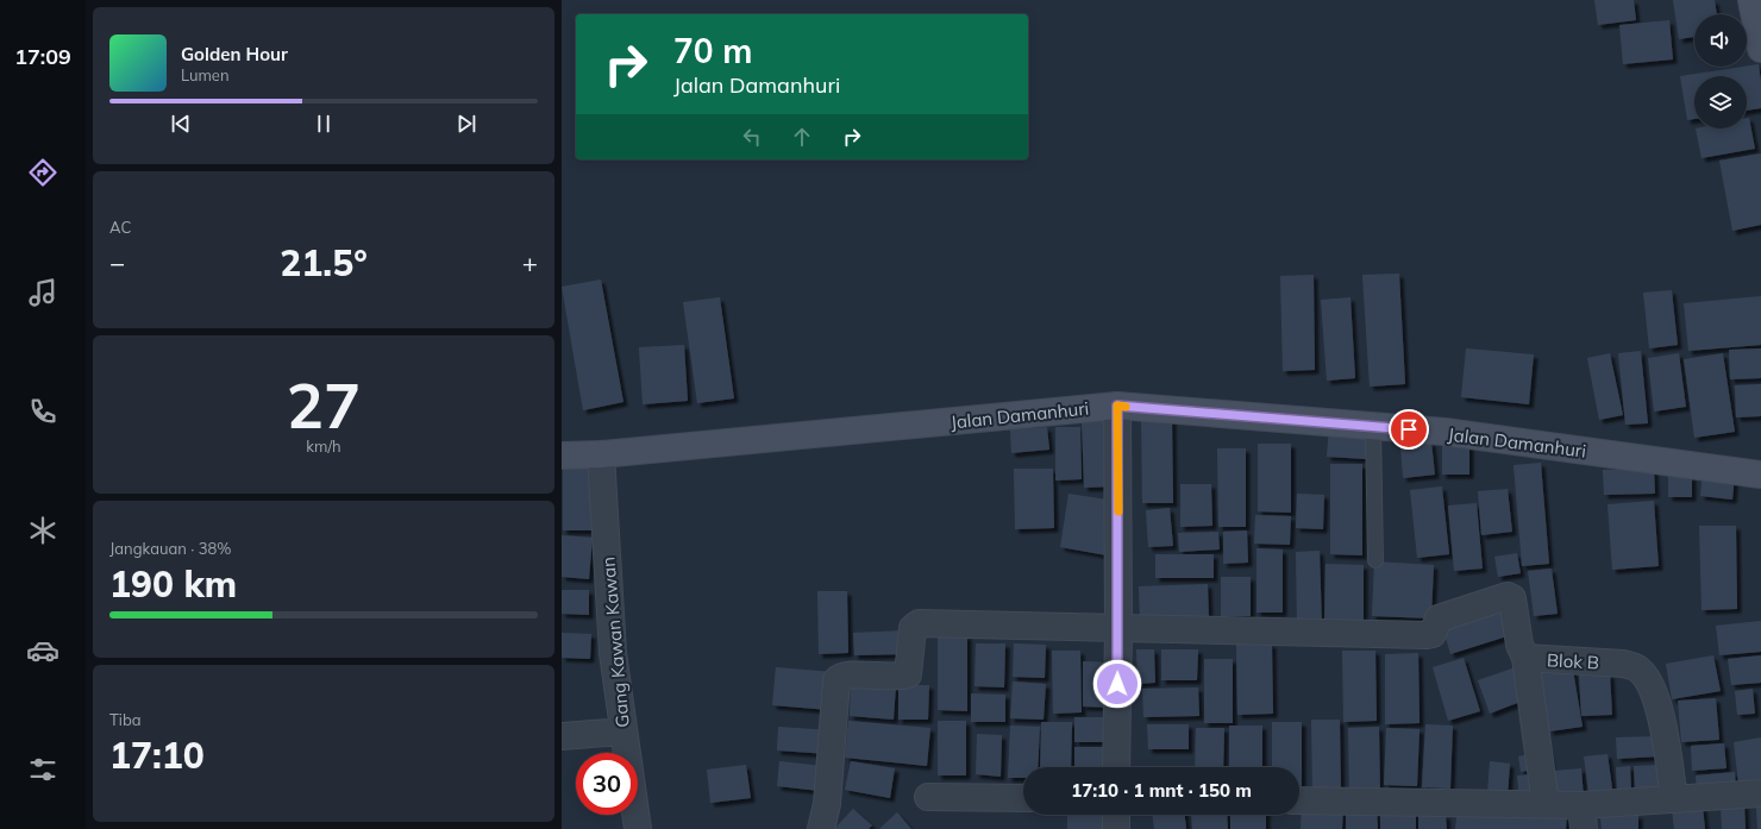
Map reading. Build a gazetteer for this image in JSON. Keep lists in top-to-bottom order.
{
  "streets": {
    "street": ["Jalan Damanhuri", "Gang Kawan Kawan", "Blok B"]
  },
  "crossings": [
    ["Jalan Damanhuri", "Gang Kawan Kawan"]
  ],
  "page": {
    "tabs": "17:09",
    "turn": ["70 m", "Jalan Damanhuri"],
    "song": ["Golden Hour", "Lumen"],
    "tile": [
      "AC",
      ["27", "km/h"],
      ["Jangkauan · 38%", "190 km"],
      ["Tiba", "17:10"]
    ],
    "heat": ["−", "21.5°", "+"],
    "limit": "30",
    "trip": "17:10 · 1 mnt · 150 m"
  }
}
